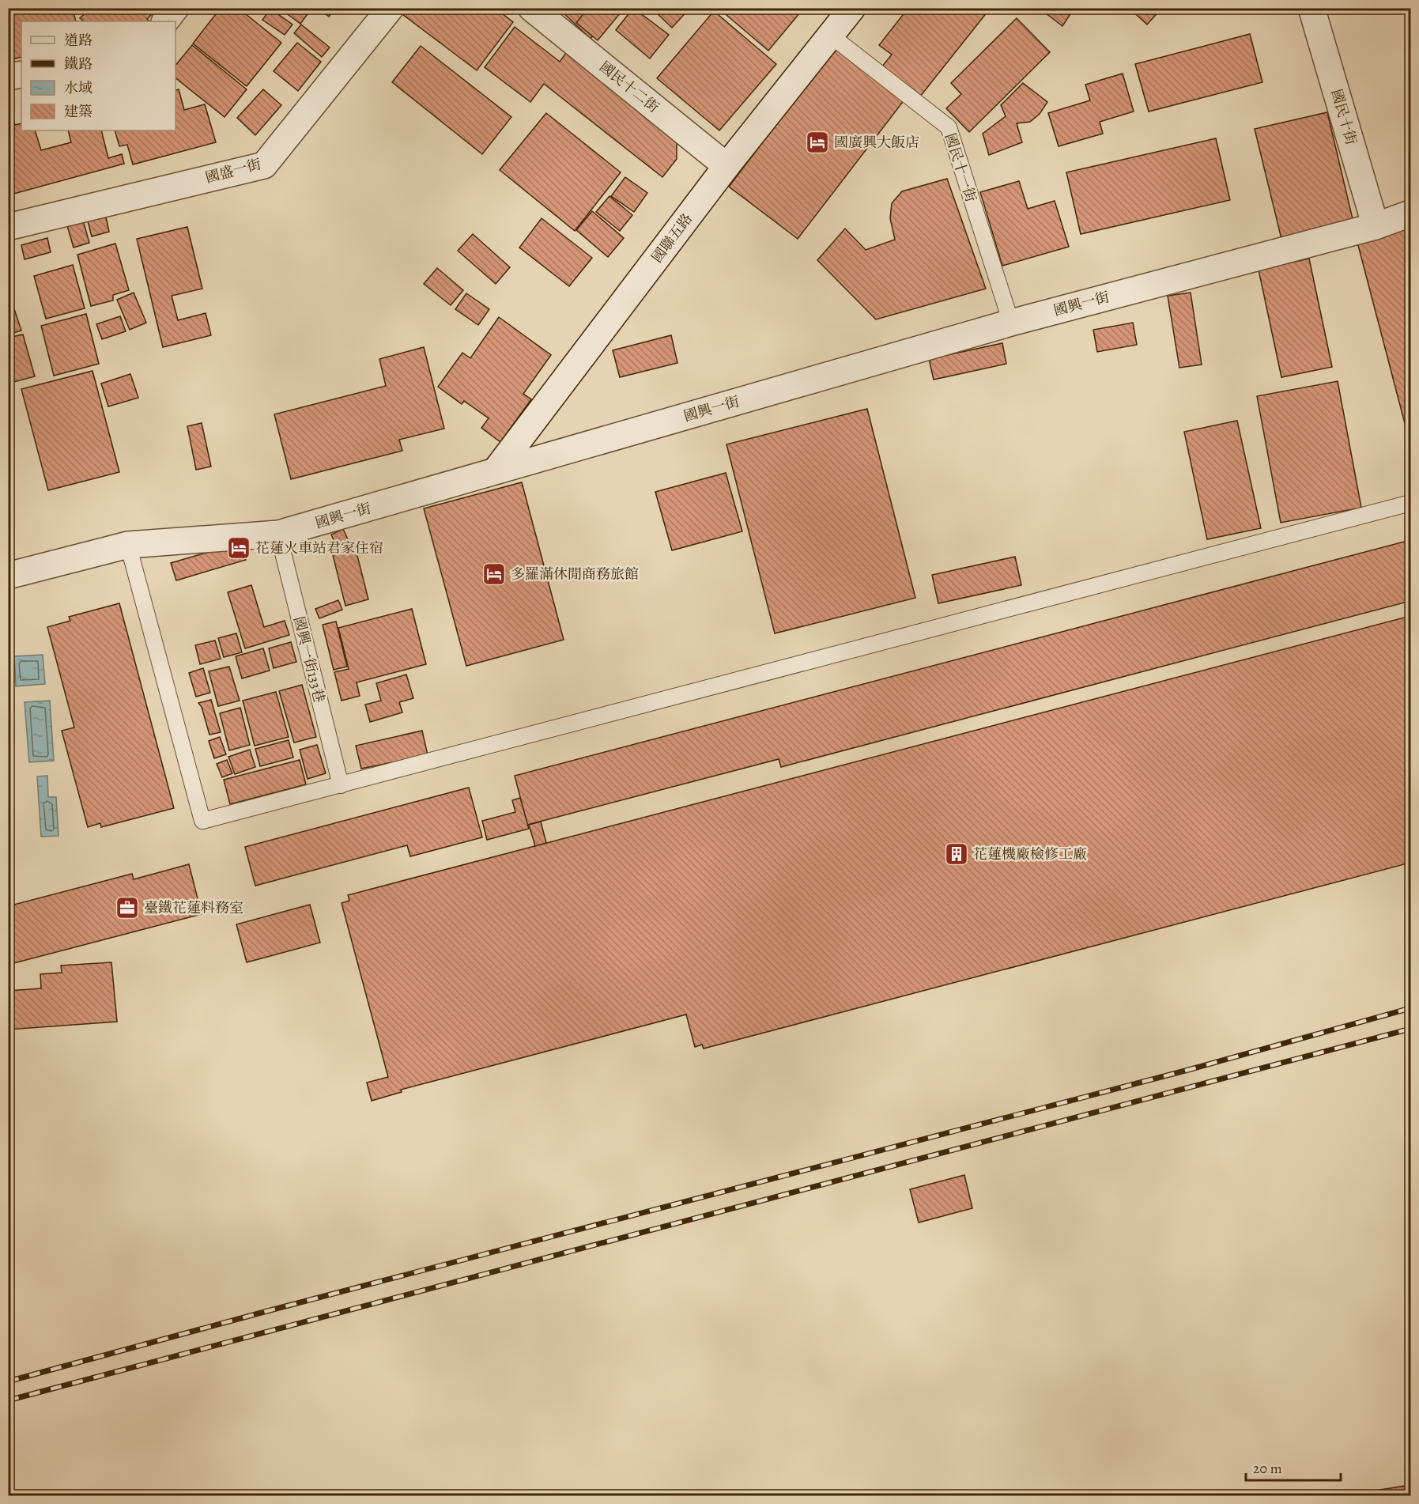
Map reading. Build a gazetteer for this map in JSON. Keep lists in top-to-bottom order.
{
  "streets": {
    "street": [
      "國民十二街",
      "國民十街",
      "國盛一街",
      "國聯五路",
      "國興一街"
    ],
    "lane": ["國民十一街", "國興一街133巷"]
  },
  "crossings": [
    ["國民十二街", "國聯五路"],
    ["國民十街", "國興一街"],
    ["國民十一街", "國聯五路"],
    ["國民十一街", "國興一街"],
    ["國聯五路", "國興一街"],
    ["國興一街", "國興一街133巷"]
  ],
  "places": {
    "hotel": ["國廣興大飯店", "花蓮火車站君家住宿", "多羅滿休閒商務旅館"],
    "building": ["花蓮機廠檢修工廠"],
    "office": ["臺鐵花蓮料務室"]
  },
  "legend": [
    "道路",
    "鐵路",
    "水域",
    "建築"
  ],
  "scale_bar": "20 m"
}
